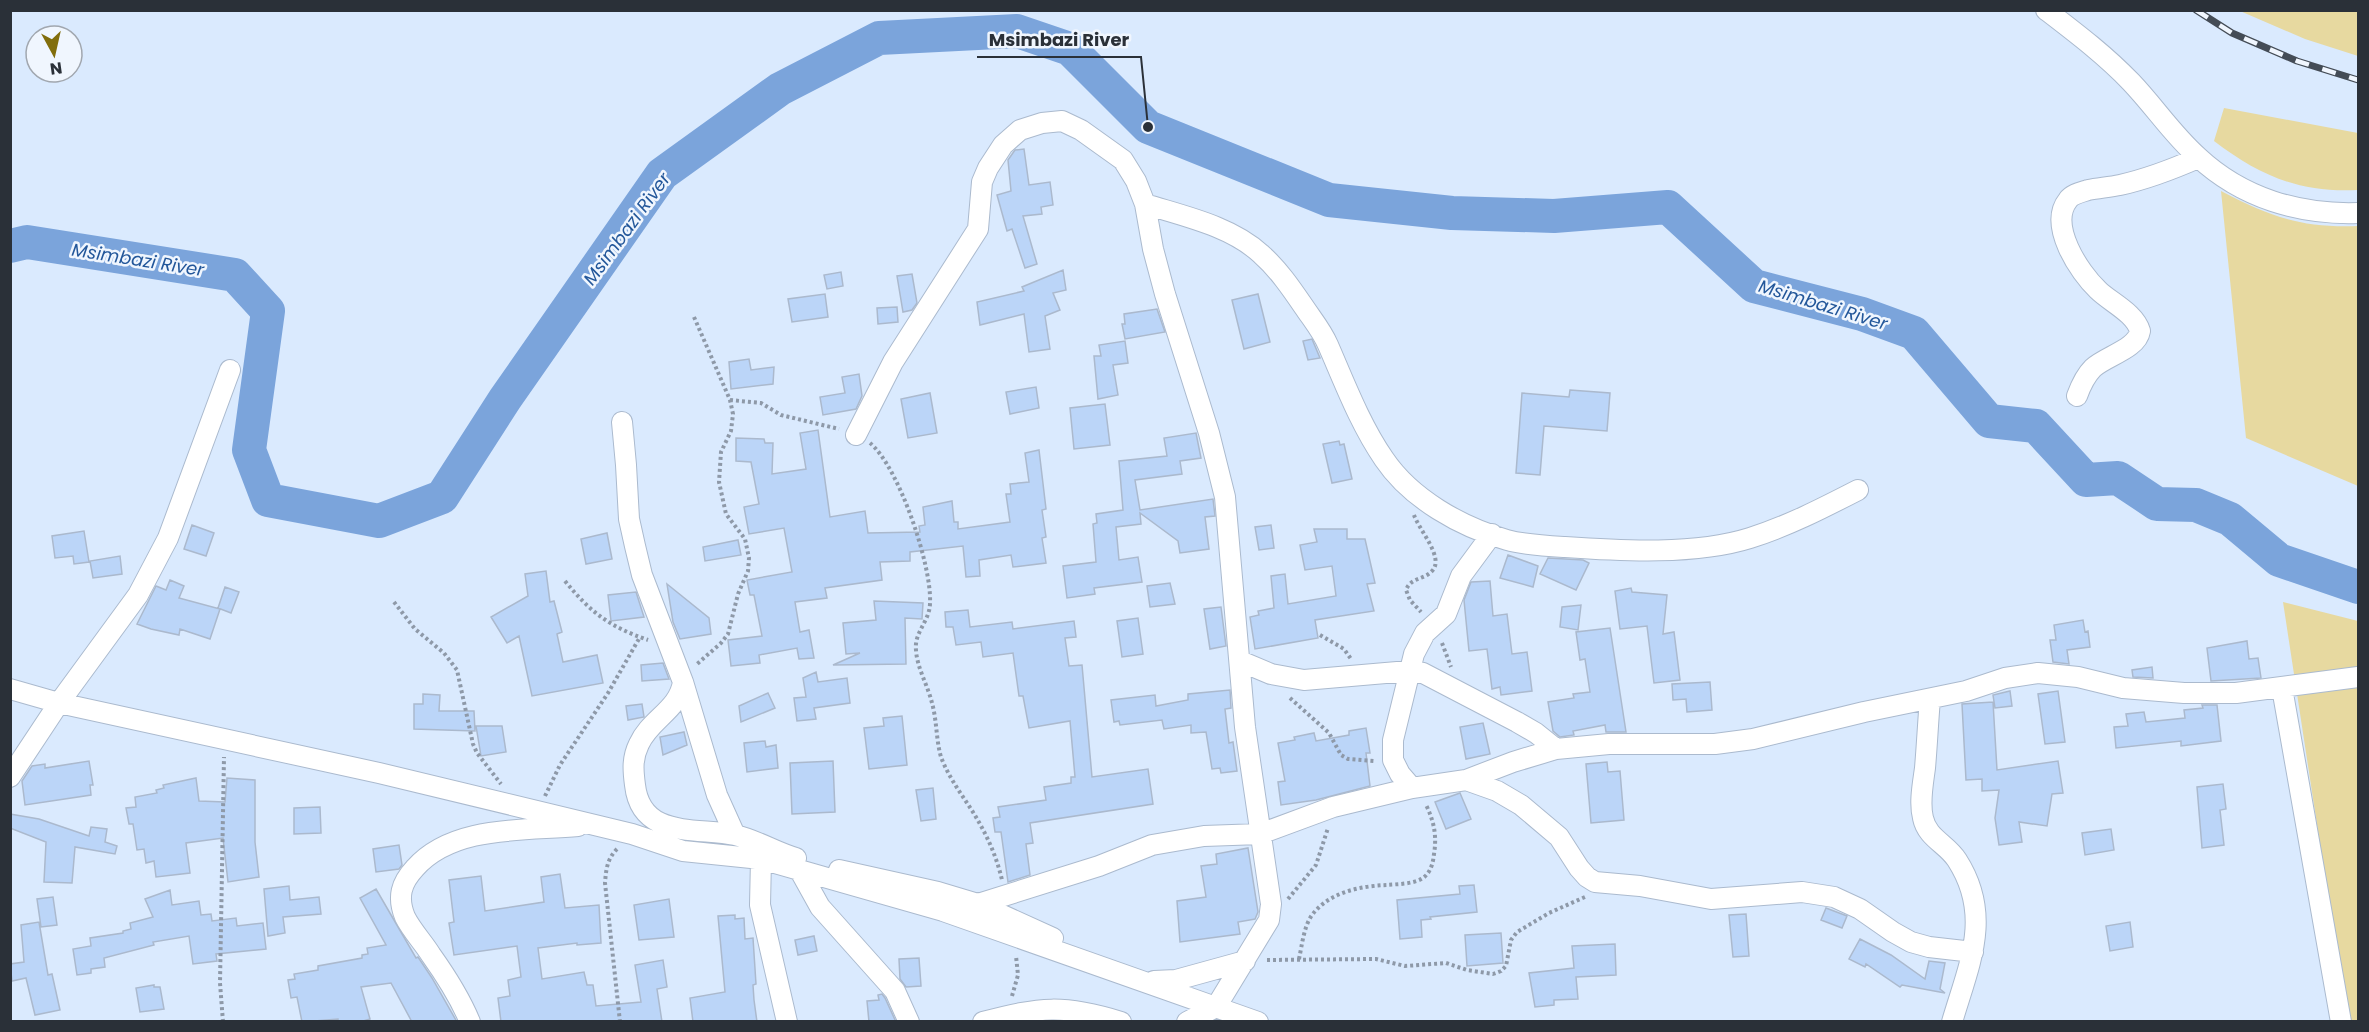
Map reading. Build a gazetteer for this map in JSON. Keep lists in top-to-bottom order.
{
  "water": ["Msimbazi River"],
  "places": ["Msimbazi River"],
  "north": "bottom"
}
